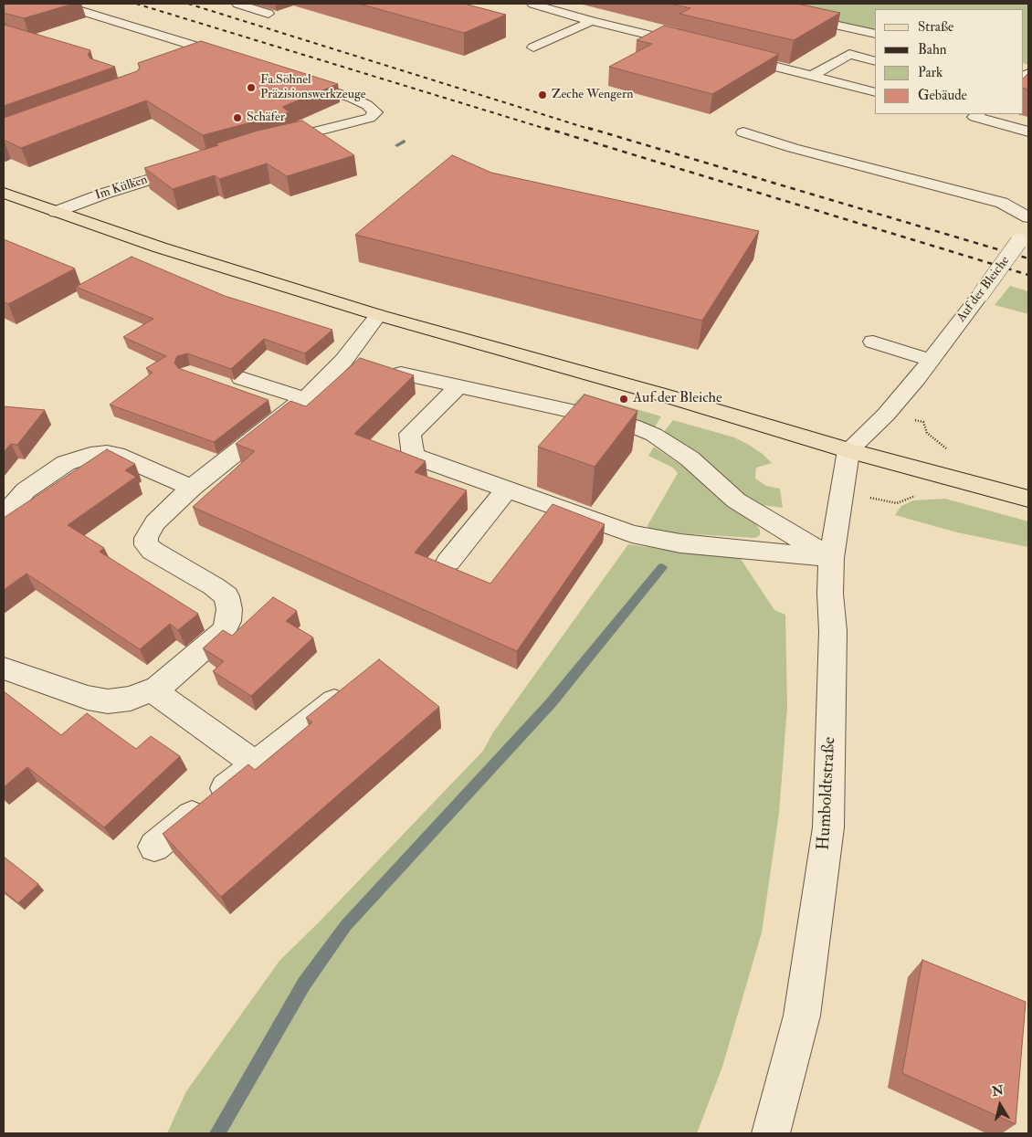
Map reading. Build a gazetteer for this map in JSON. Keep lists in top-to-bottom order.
{
  "streets": {
    "street": ["Im Külken", "Auf der Bleiche", "Humboldtstraße"]
  },
  "crossings": [
    ["Auf der Bleiche", "Humboldtstraße"]
  ],
  "places": [
    "Fa.Söhnel Präzisionswerkzeuge",
    "Zeche Wengern",
    "Schäfer",
    "Auf der Bleiche"
  ],
  "legend": [
    "Straße",
    "Bahn",
    "Park",
    "Gebäude"
  ],
  "north": "top"
}
